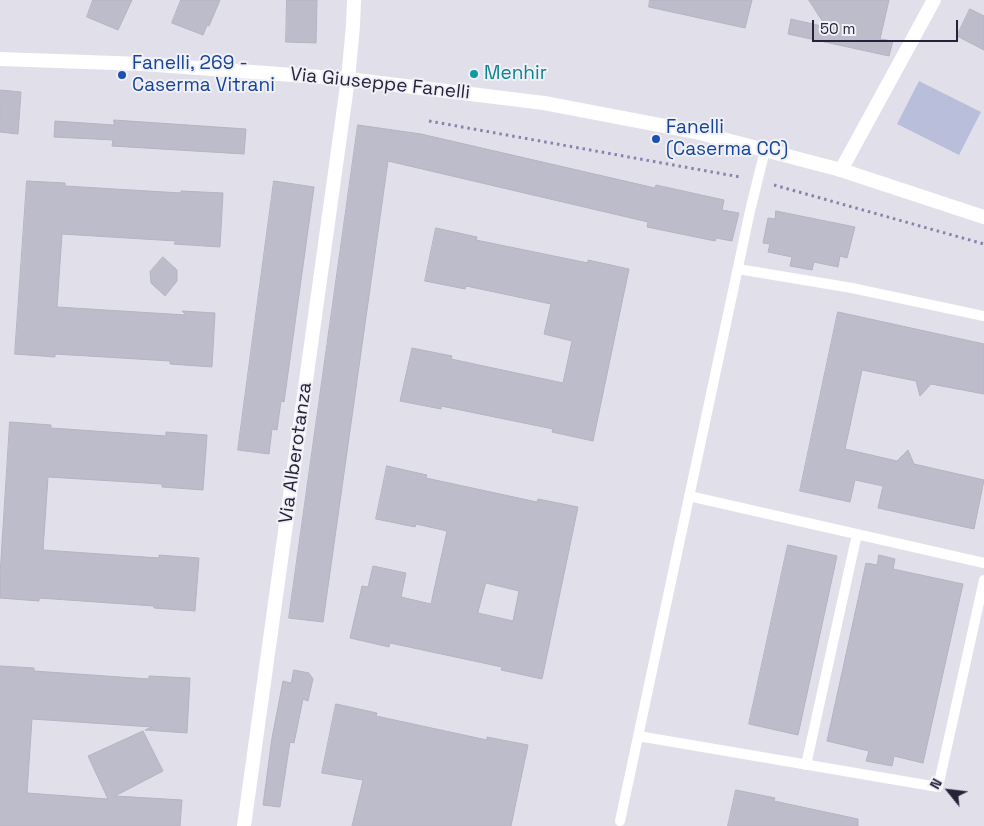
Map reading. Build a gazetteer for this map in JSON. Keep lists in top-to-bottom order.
{
  "streets": {
    "street": ["Via Giuseppe Fanelli", "Via Alberotanza"]
  },
  "crossings": [
    ["Via Giuseppe Fanelli", "Via Alberotanza"]
  ],
  "places": ["Menhir", "Fanelli, 269 - Caserma Vitrani", "Fanelli (Caserma CC)"],
  "scale_bar": "50 m",
  "north": "top left"
}
